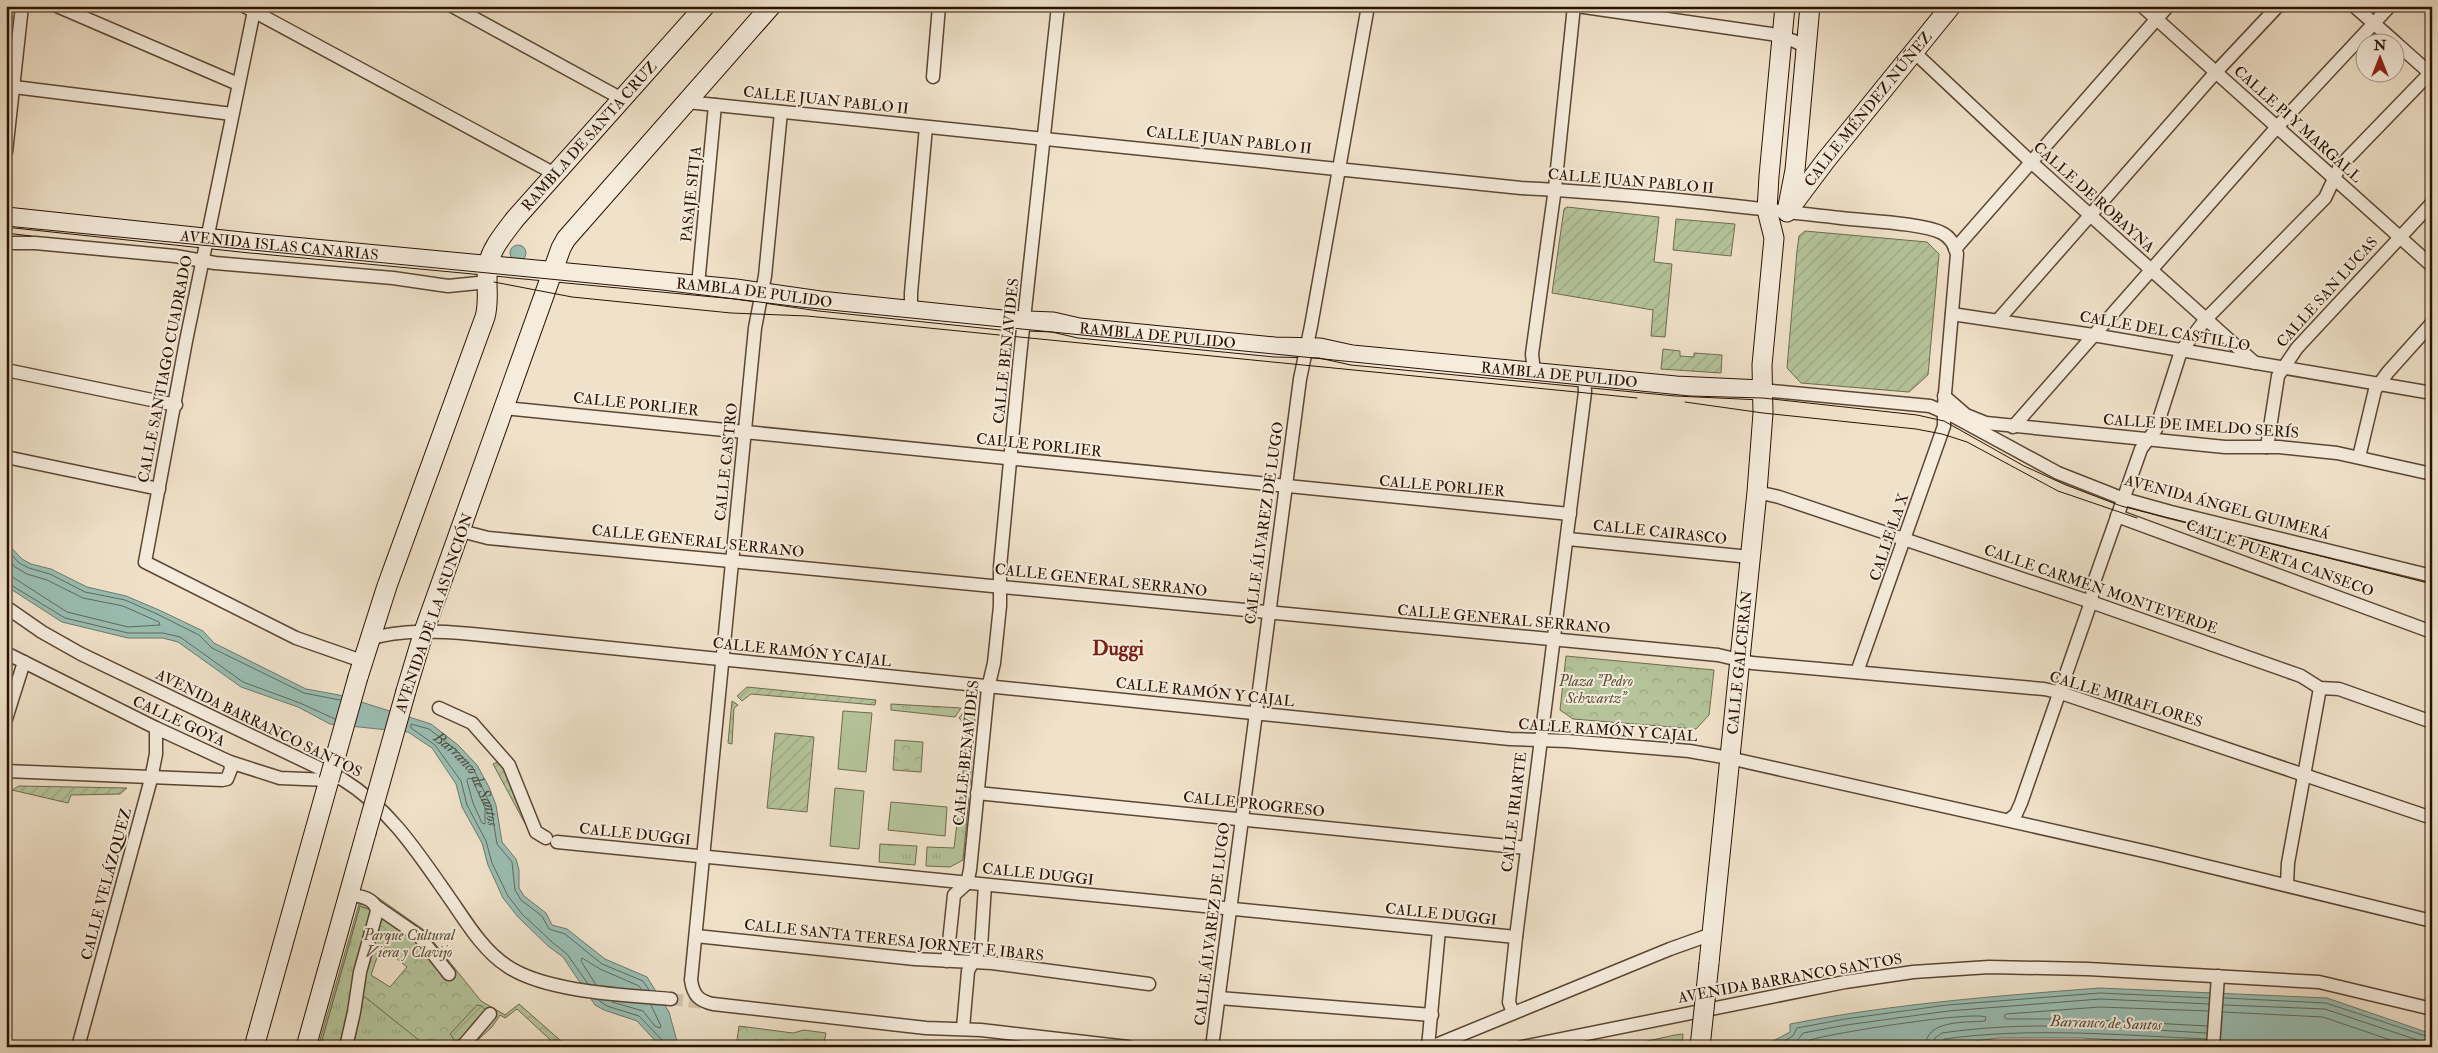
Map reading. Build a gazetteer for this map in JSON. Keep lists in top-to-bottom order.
{
  "streets": {
    "main road": [
      "CALLE MÉNDEZ NÚÑEZ",
      "RAMBLA DE SANTA CRUZ",
      "AVENIDA ISLAS CANARIAS",
      "RAMBLA DE PULIDO",
      "AVENIDA DE LA ASUNCIÓN",
      "CALLE GALCERÁN"
    ],
    "street": [
      "CALLE JUAN PABLO II",
      "CALLE PI Y MARGALL",
      "PASAJE SITJA",
      "CALLE DE ROBAYNA",
      "CALLE SAN LUCAS",
      "CALLE DEL CASTILLO",
      "CALLE BENAVIDES",
      "CALLE SANTIAGO CUADRADO",
      "CALLE PORLIER",
      "CALLE DE IMELDO SERÍS",
      "CALLE CASTRO",
      "AVENIDA ÁNGEL GUIMERÁ",
      "CALLE ÁLVAREZ DE LUGO",
      "CALLE CAIRASCO",
      "CALLE LA X",
      "CALLE GENERAL SERRANO",
      "CALLE PUERTA CANSECO",
      "CALLE CARMEN MONTEVERDE",
      "CALLE RAMÓN Y CAJAL",
      "CALLE MIRAFLORES",
      "CALLE GOYA",
      "AVENIDA BARRANCO SANTOS",
      "CALLE PROGRESO",
      "CALLE IRIARTE",
      "CALLE DUGGI",
      "CALLE VELÁZQUEZ",
      "CALLE SANTA TERESA JORNET E IBARS"
    ]
  },
  "crossings": [
    ["CALLE JUAN PABLO II", "CALLE MÉNDEZ NÚÑEZ"],
    ["CALLE JUAN PABLO II", "PASAJE SITJA"],
    ["CALLE JUAN PABLO II", "CALLE BENAVIDES"],
    ["CALLE JUAN PABLO II", "CALLE CASTRO"],
    ["CALLE JUAN PABLO II", "CALLE ÁLVAREZ DE LUGO"],
    ["CALLE JUAN PABLO II", "CALLE LA X"],
    ["CALLE MÉNDEZ NÚÑEZ", "CALLE DE ROBAYNA"],
    ["CALLE PI Y MARGALL", "CALLE SAN LUCAS"],
    ["RAMBLA DE SANTA CRUZ", "AVENIDA ISLAS CANARIAS"],
    ["PASAJE SITJA", "RAMBLA DE PULIDO"],
    ["CALLE DE ROBAYNA", "CALLE DEL CASTILLO"],
    ["AVENIDA ISLAS CANARIAS", "RAMBLA DE PULIDO"],
    ["AVENIDA ISLAS CANARIAS", "CALLE SANTIAGO CUADRADO"],
    ["AVENIDA ISLAS CANARIAS", "AVENIDA DE LA ASUNCIÓN"],
    ["CALLE SAN LUCAS", "CALLE DEL CASTILLO"],
    ["CALLE SAN LUCAS", "CALLE DE IMELDO SERÍS"],
    ["RAMBLA DE PULIDO", "CALLE BENAVIDES"],
    ["RAMBLA DE PULIDO", "CALLE CASTRO"],
    ["RAMBLA DE PULIDO", "AVENIDA ÁNGEL GUIMERÁ"],
    ["RAMBLA DE PULIDO", "CALLE ÁLVAREZ DE LUGO"],
    ["RAMBLA DE PULIDO", "AVENIDA DE LA ASUNCIÓN"],
    ["RAMBLA DE PULIDO", "CALLE GALCERÁN"],
    ["RAMBLA DE PULIDO", "CALLE IRIARTE"],
    ["CALLE DEL CASTILLO", "CALLE LA X"],
    ["CALLE BENAVIDES", "CALLE PORLIER"],
    ["CALLE BENAVIDES", "CALLE GENERAL SERRANO"],
    ["CALLE BENAVIDES", "CALLE RAMÓN Y CAJAL"],
    ["CALLE BENAVIDES", "CALLE PROGRESO"],
    ["CALLE BENAVIDES", "CALLE DUGGI"],
    ["CALLE BENAVIDES", "CALLE SANTA TERESA JORNET E IBARS"],
    ["CALLE PORLIER", "CALLE CASTRO"],
    ["CALLE PORLIER", "CALLE ÁLVAREZ DE LUGO"],
    ["CALLE PORLIER", "AVENIDA DE LA ASUNCIÓN"],
    ["CALLE PORLIER", "CALLE IRIARTE"],
    ["CALLE DE IMELDO SERÍS", "CALLE LA X"],
    ["CALLE CASTRO", "CALLE GENERAL SERRANO"],
    ["CALLE CASTRO", "CALLE RAMÓN Y CAJAL"],
    ["CALLE CASTRO", "CALLE DUGGI"],
    ["CALLE CASTRO", "CALLE SANTA TERESA JORNET E IBARS"],
    ["AVENIDA ÁNGEL GUIMERÁ", "CALLE LA X"],
    ["AVENIDA ÁNGEL GUIMERÁ", "CALLE GALCERÁN"],
    ["CALLE ÁLVAREZ DE LUGO", "CALLE GENERAL SERRANO"],
    ["CALLE ÁLVAREZ DE LUGO", "CALLE RAMÓN Y CAJAL"],
    ["CALLE ÁLVAREZ DE LUGO", "CALLE PROGRESO"],
    ["CALLE ÁLVAREZ DE LUGO", "CALLE DUGGI"],
    ["CALLE CAIRASCO", "CALLE GALCERÁN"],
    ["CALLE CAIRASCO", "CALLE IRIARTE"],
    ["CALLE LA X", "CALLE CARMEN MONTEVERDE"],
    ["CALLE LA X", "CALLE MIRAFLORES"],
    ["CALLE GENERAL SERRANO", "AVENIDA DE LA ASUNCIÓN"],
    ["CALLE GENERAL SERRANO", "CALLE GALCERÁN"],
    ["CALLE GENERAL SERRANO", "CALLE MIRAFLORES"],
    ["CALLE GENERAL SERRANO", "CALLE IRIARTE"],
    ["CALLE CARMEN MONTEVERDE", "CALLE GALCERÁN"],
    ["AVENIDA DE LA ASUNCIÓN", "CALLE RAMÓN Y CAJAL"],
    ["CALLE RAMÓN Y CAJAL", "CALLE GALCERÁN"],
    ["CALLE RAMÓN Y CAJAL", "CALLE IRIARTE"],
    ["CALLE GALCERÁN", "CALLE MIRAFLORES"],
    ["CALLE GOYA", "CALLE VELÁZQUEZ"],
    ["CALLE PROGRESO", "CALLE IRIARTE"],
    ["CALLE IRIARTE", "CALLE DUGGI"]
  ],
  "districts": ["Duggi"],
  "water": ["Barranco de Santos"],
  "parks": ["Plaza \"Pedro Schwartz\"", "Parque Cultural Viera y Clavijo"],
  "north": "top"
}
